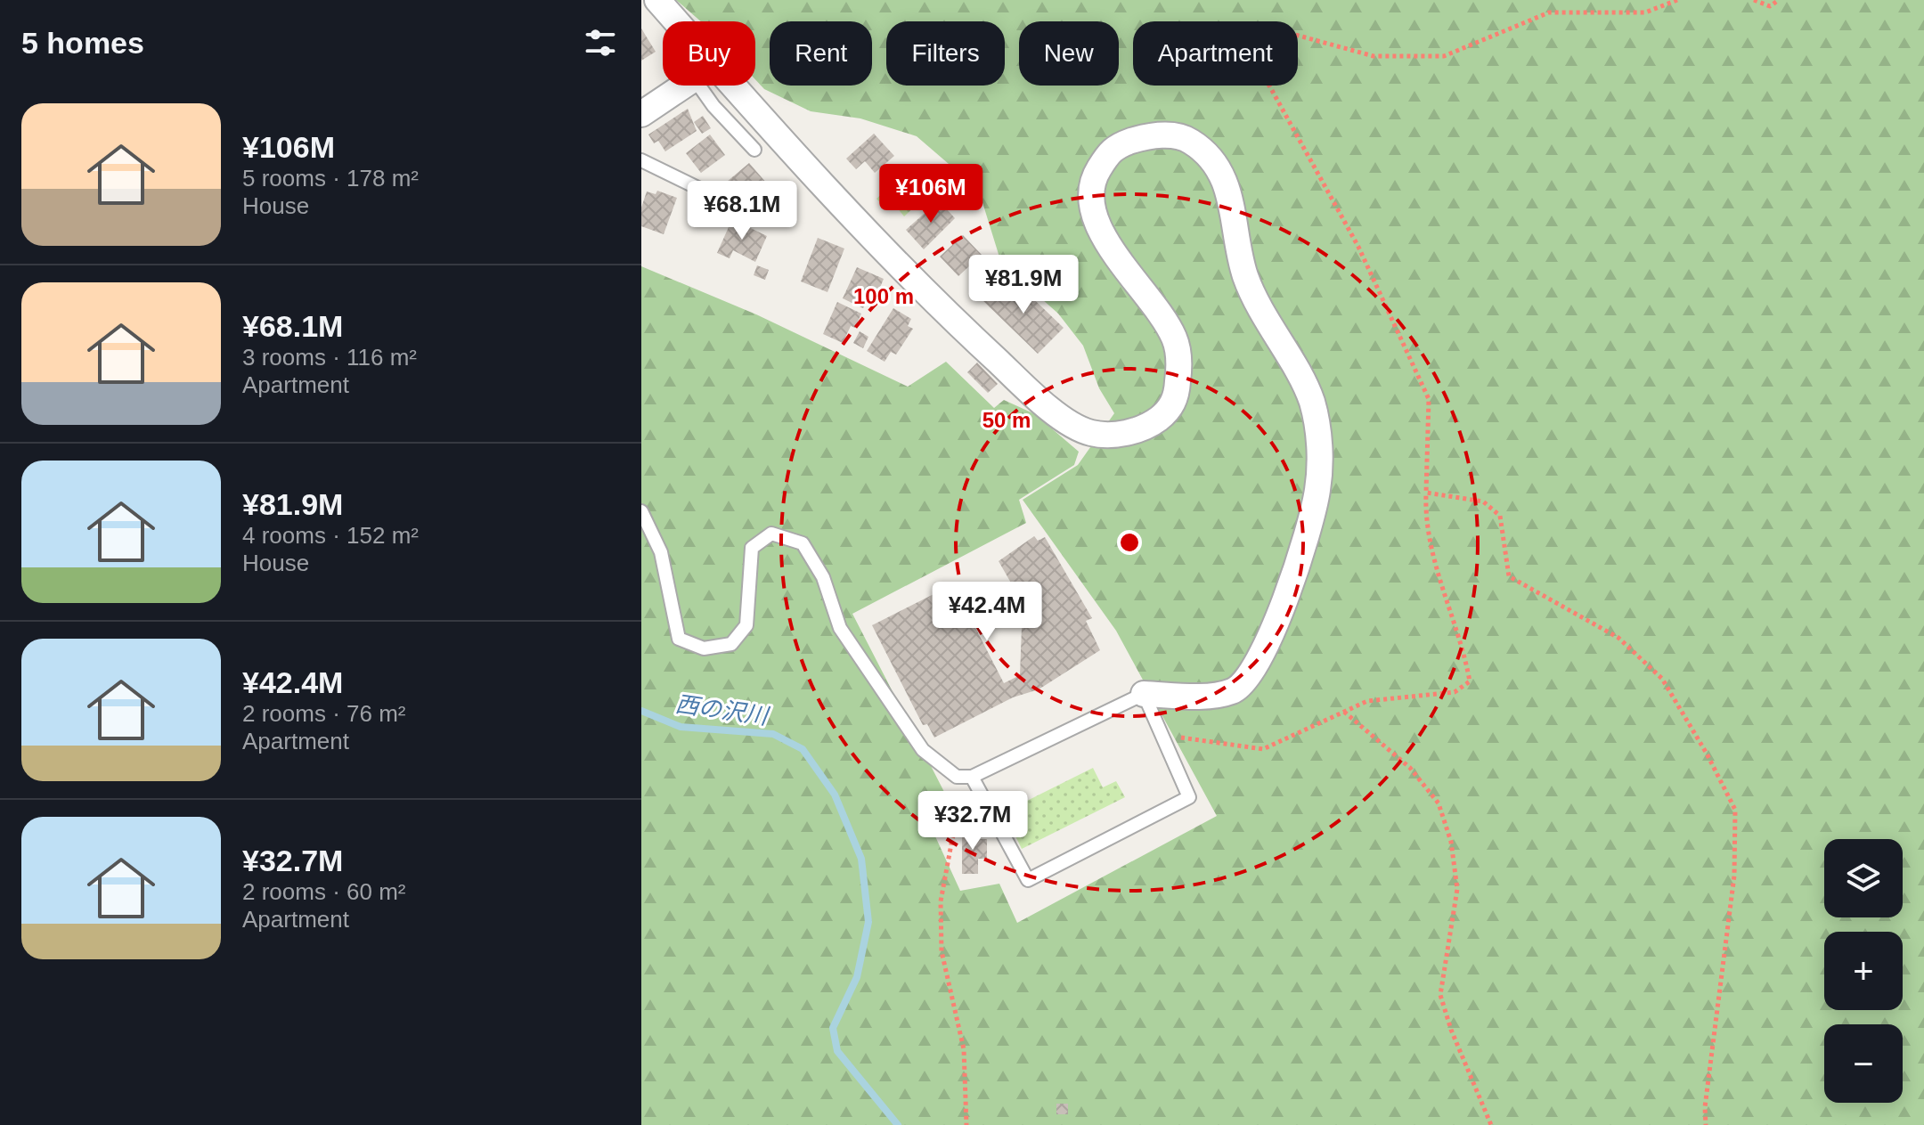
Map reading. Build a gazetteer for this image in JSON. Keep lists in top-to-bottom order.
{
  "water": ["西の沢川"],
  "page": {
    "heading": "5 homes",
    "chip": [
      "Buy",
      "Rent",
      "Filters",
      "New",
      "Apartment"
    ],
    "list": [
      {
        "name": "¥106M",
        "note": "5 rooms · 178 m² · House"
      },
      {
        "name": "¥68.1M",
        "note": "3 rooms · 116 m² · Apartment"
      },
      {
        "name": "¥81.9M",
        "note": "4 rooms · 152 m² · House"
      },
      {
        "name": "¥42.4M",
        "note": "2 rooms · 76 m² · Apartment"
      },
      {
        "name": "¥32.7M",
        "note": "2 rooms · 60 m² · Apartment"
      }
    ],
    "price": [
      "¥106M",
      "¥68.1M",
      "¥81.9M",
      "¥42.4M",
      "¥32.7M"
    ],
    "map_buttons": ["+", "−"]
  },
  "rings": ["100 m", "50 m"]
}
